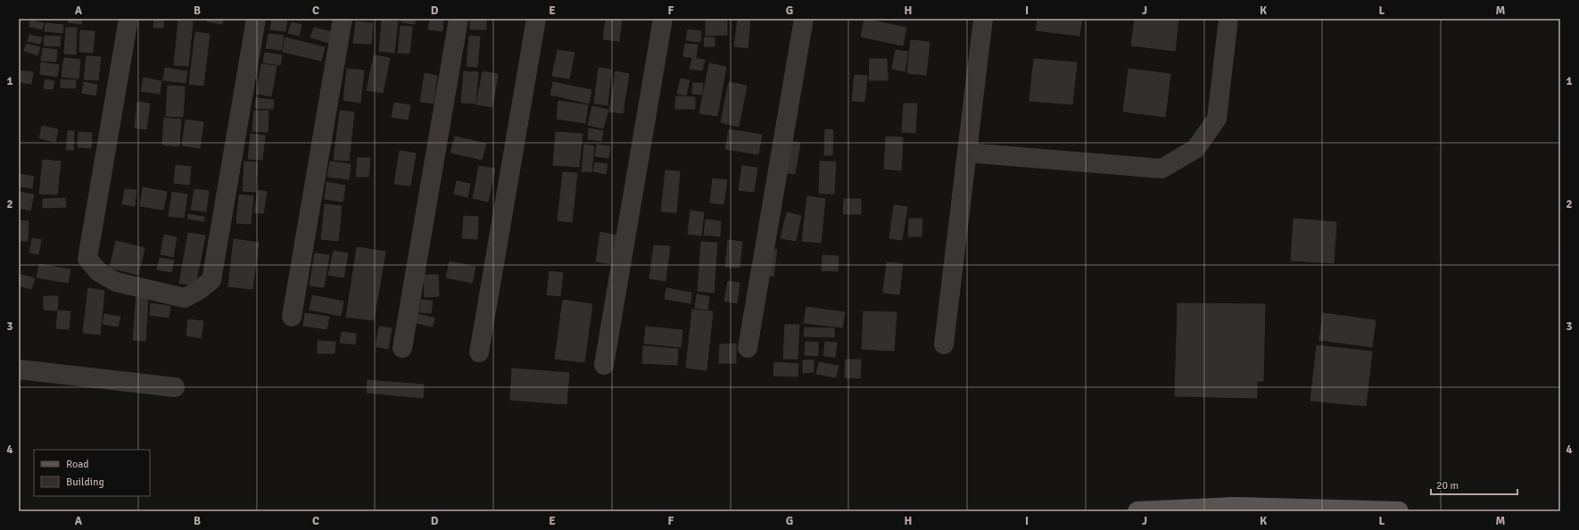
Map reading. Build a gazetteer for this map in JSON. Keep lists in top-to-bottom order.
{
  "legend": ["Road", "Building"],
  "scale_bar": "20 m",
  "grid": {
    "columns": [
      "A",
      "B",
      "C",
      "D",
      "E",
      "F",
      "G",
      "H",
      "I",
      "J",
      "K",
      "L",
      "M"
    ],
    "rows": [
      "1",
      "2",
      "3",
      "4"
    ]
  }
}
